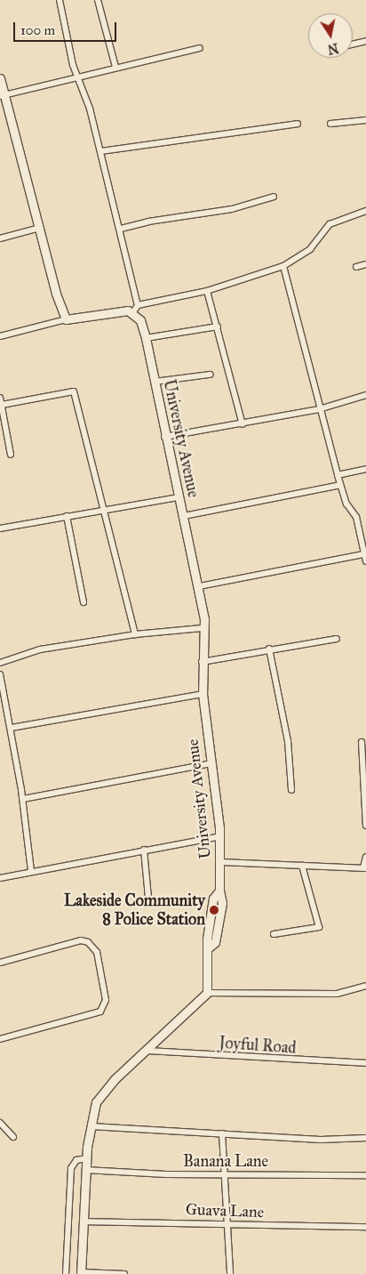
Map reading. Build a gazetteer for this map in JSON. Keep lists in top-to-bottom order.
{
  "streets": {
    "street": [
      "University Avenue",
      "Joyful Road",
      "Banana Lane",
      "Guava Lane"
    ]
  },
  "places": ["Lakeside Community 8 Police Station"],
  "scale_bar": "100 m",
  "north": "bottom"
}
